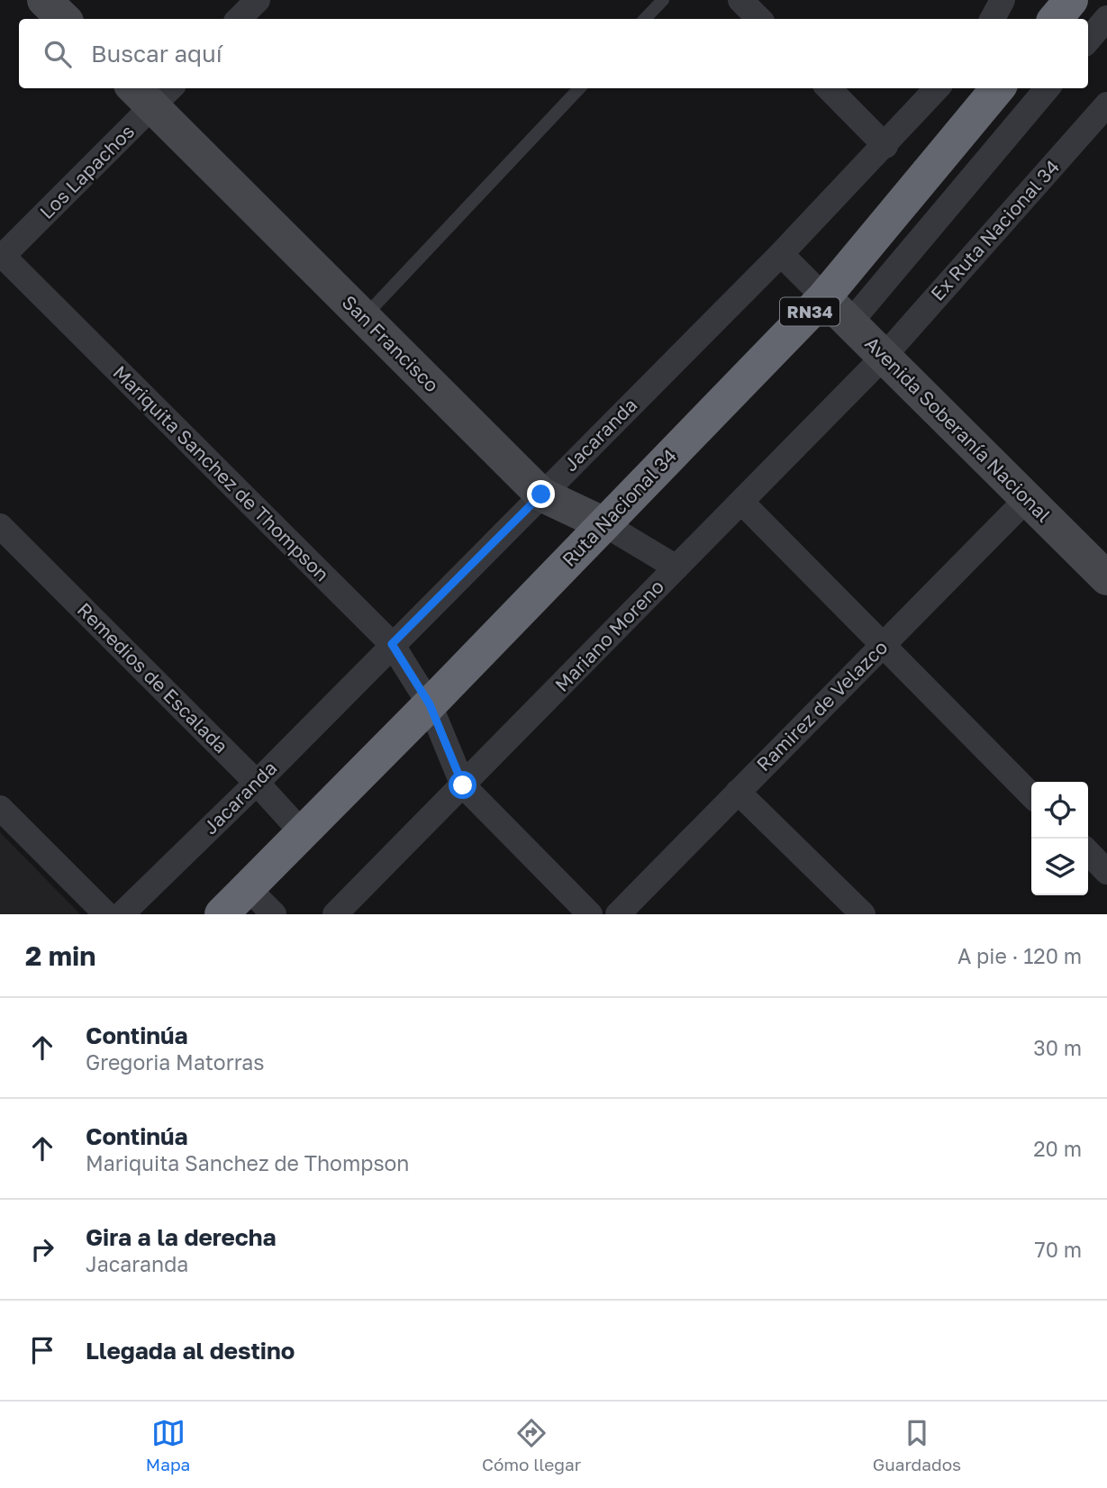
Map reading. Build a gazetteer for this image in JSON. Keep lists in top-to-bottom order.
{
  "streets": {
    "highway": ["RN34", "Ruta Nacional 34"],
    "street": [
      "Los Lapachos",
      "Ex Ruta Nacional 34",
      "San Francisco",
      "Avenida Soberanía Nacional",
      "Jacaranda",
      "Mariquita Sanchez de Thompson",
      "Mariano Moreno",
      "Remedios de Escalada",
      "Ramirez de Velazco"
    ]
  },
  "crossings": [
    ["Los Lapachos", "San Francisco"],
    ["Los Lapachos", "Mariquita Sanchez de Thompson"],
    ["Ex Ruta Nacional 34", "Avenida Soberanía Nacional"],
    ["Ex Ruta Nacional 34", "Mariano Moreno"],
    ["San Francisco", "Jacaranda"],
    ["San Francisco", "Ruta Nacional 34"],
    ["San Francisco", "Mariano Moreno"],
    ["Avenida Soberanía Nacional", "Jacaranda"],
    ["Avenida Soberanía Nacional", "Ruta Nacional 34"],
    ["Avenida Soberanía Nacional", "Mariano Moreno"],
    ["Avenida Soberanía Nacional", "Ramirez de Velazco"],
    ["Jacaranda", "Mariquita Sanchez de Thompson"],
    ["Jacaranda", "Remedios de Escalada"],
    ["Mariquita Sanchez de Thompson", "Ruta Nacional 34"],
    ["Mariquita Sanchez de Thompson", "Mariano Moreno"],
    ["Ruta Nacional 34", "Remedios de Escalada"]
  ],
  "page": {
    "search": "Buscar aquí",
    "heading": ["2 min", "A pie · 120 m"],
    "list": [
      ["Continúa", "Gregoria Matorras", "30 m"],
      ["Continúa", "Mariquita Sanchez de Thompson", "20 m"],
      ["Gira a la derecha", "Jacaranda", "70 m"],
      "Llegada al destino"
    ],
    "nav": ["Mapa", "Cómo llegar", "Guardados"]
  }
}
